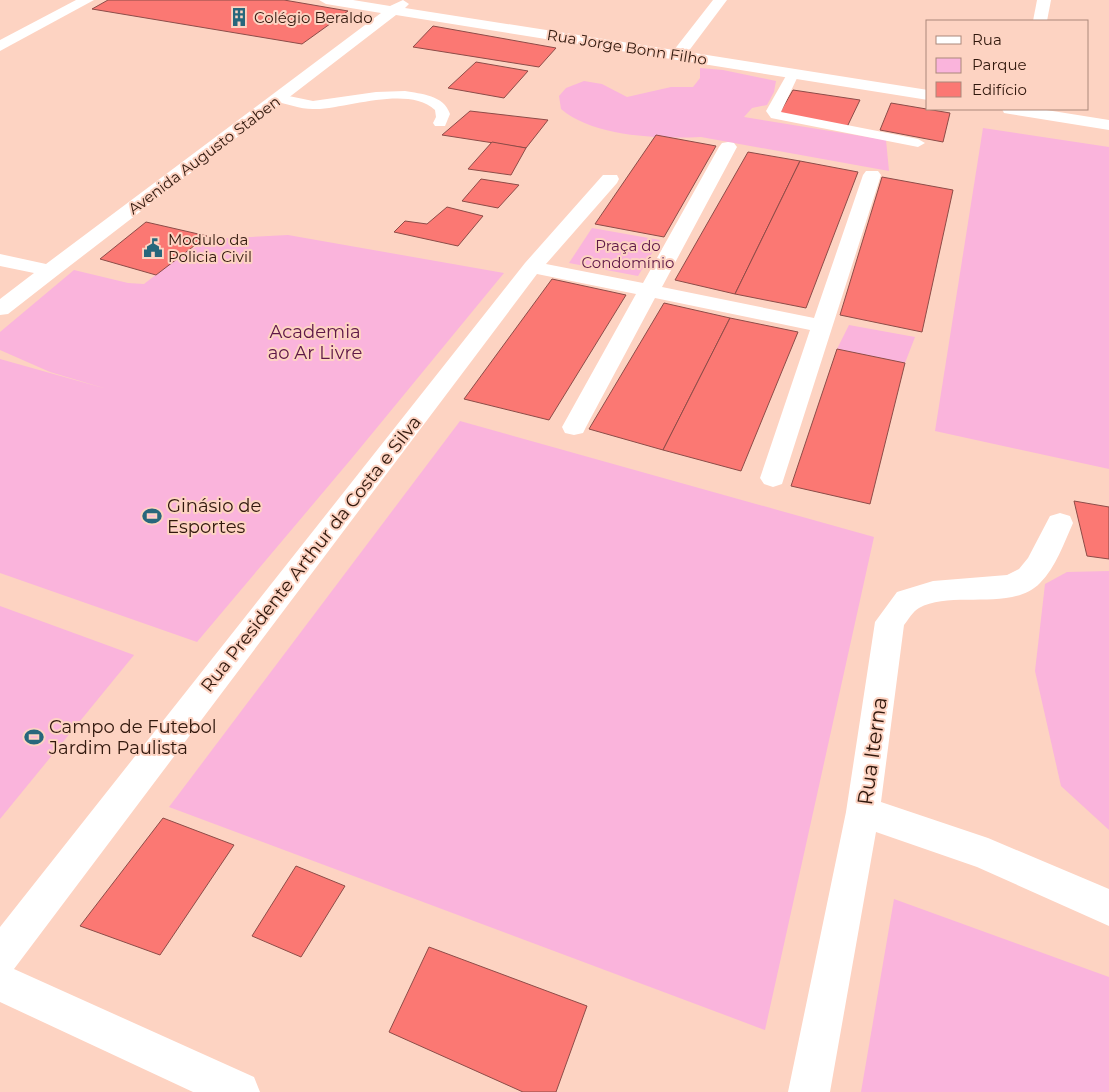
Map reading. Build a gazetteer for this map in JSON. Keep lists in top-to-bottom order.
{
  "streets": {
    "street": [
      "Rua Jorge Bonn Filho",
      "Avenida Augusto Staben",
      "Rua Presidente Arthur da Costa e Silva",
      "Rua Iterna"
    ]
  },
  "crossings": [
    ["Rua Jorge Bonn Filho", "Avenida Augusto Staben"]
  ],
  "parks": ["Praça do Condomínio", "Academia ao Ar Livre"],
  "places": {
    "building": ["Colégio Beraldo"],
    "public building": ["Modulo da Policia Civil"],
    "sports": ["Ginásio de Esportes", "Campo de Futebol Jardim Paulista"]
  },
  "legend": ["Rua", "Parque", "Edifício"]
}
